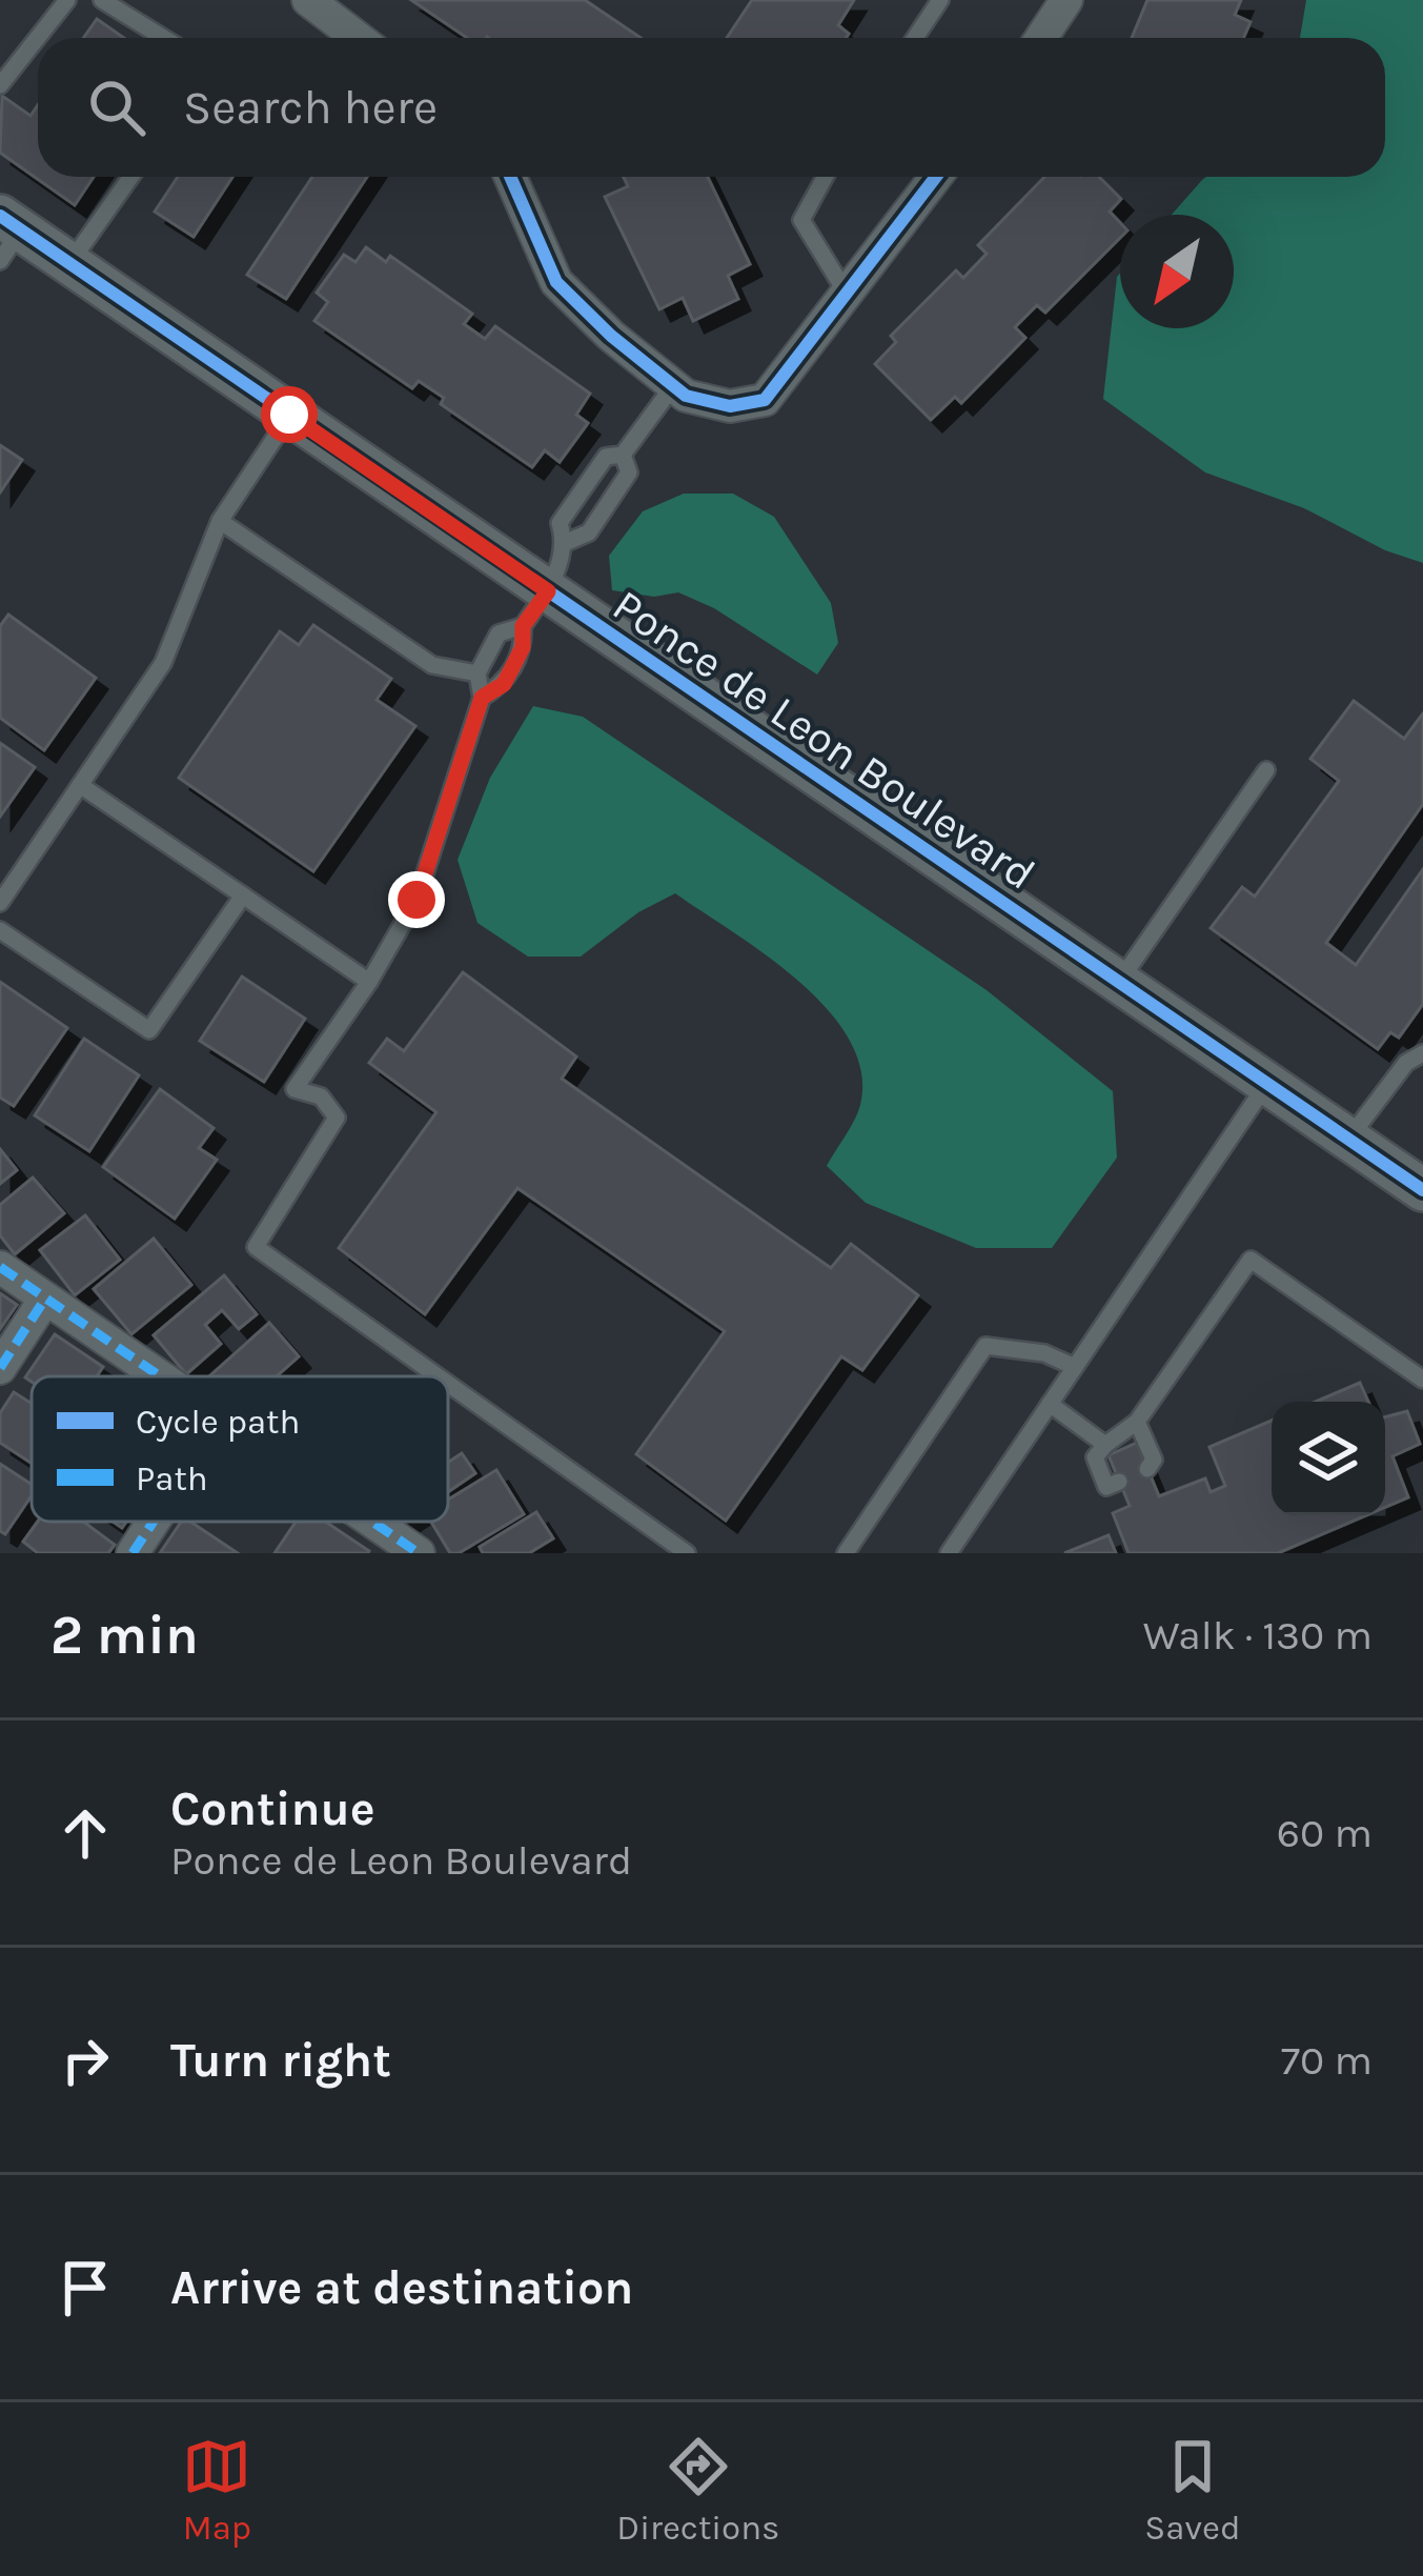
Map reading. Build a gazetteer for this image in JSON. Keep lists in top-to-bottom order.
{
  "streets": {
    "street": ["Ponce de Leon Boulevard"]
  },
  "legend": ["Cycle path", "Path"],
  "north": "bottom left",
  "page": {
    "search": "Search here",
    "heading": ["2 min", "Walk · 130 m"],
    "list": [
      ["Continue", "Ponce de Leon Boulevard", "60 m"],
      ["Turn right", "70 m"],
      "Arrive at destination"
    ],
    "nav": ["Map", "Directions", "Saved"]
  }
}
